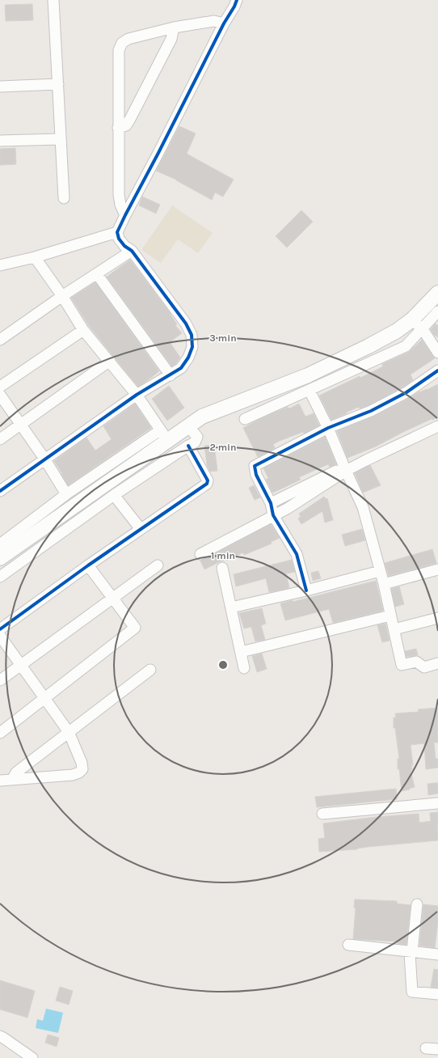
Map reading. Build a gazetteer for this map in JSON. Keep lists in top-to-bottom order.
{
  "rings": ["3 min", "2 min", "1 min"]
}
